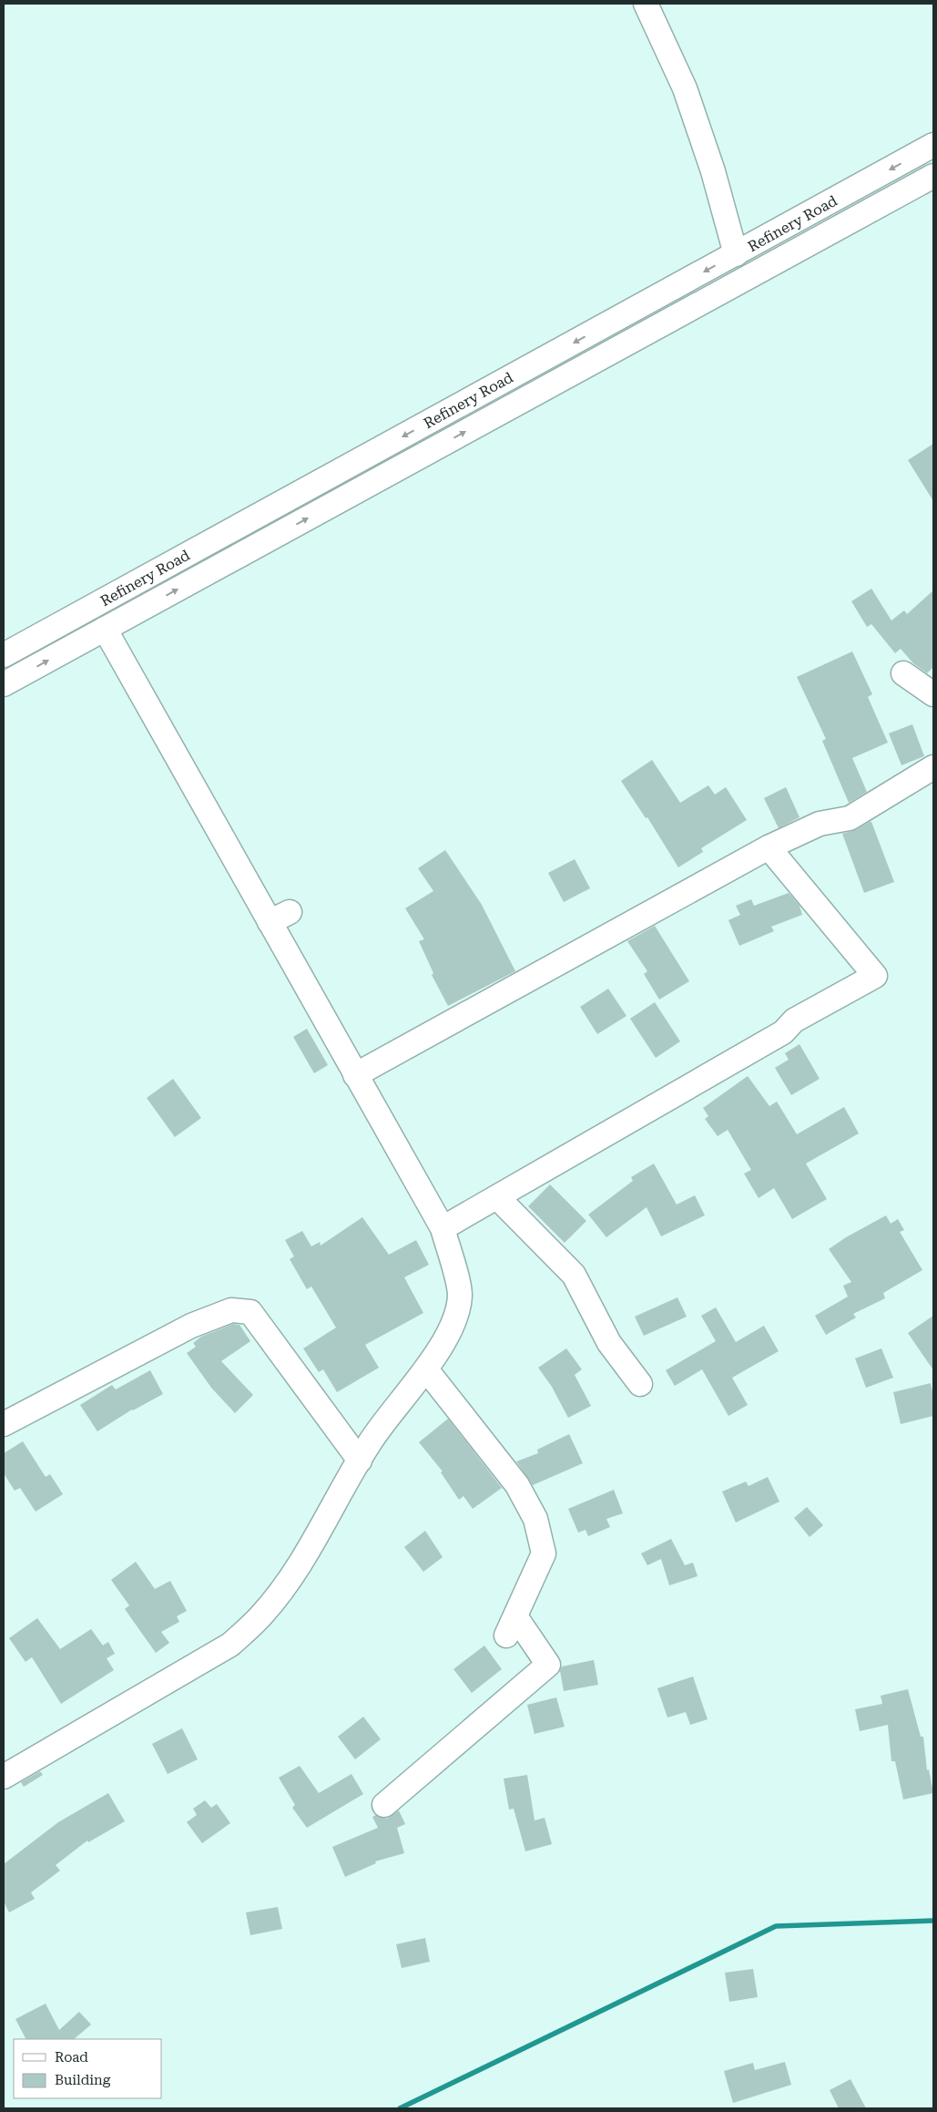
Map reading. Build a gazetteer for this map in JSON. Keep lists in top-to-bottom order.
{
  "streets": {
    "street": ["Refinery Road"]
  },
  "legend": ["Road", "Building"]
}
